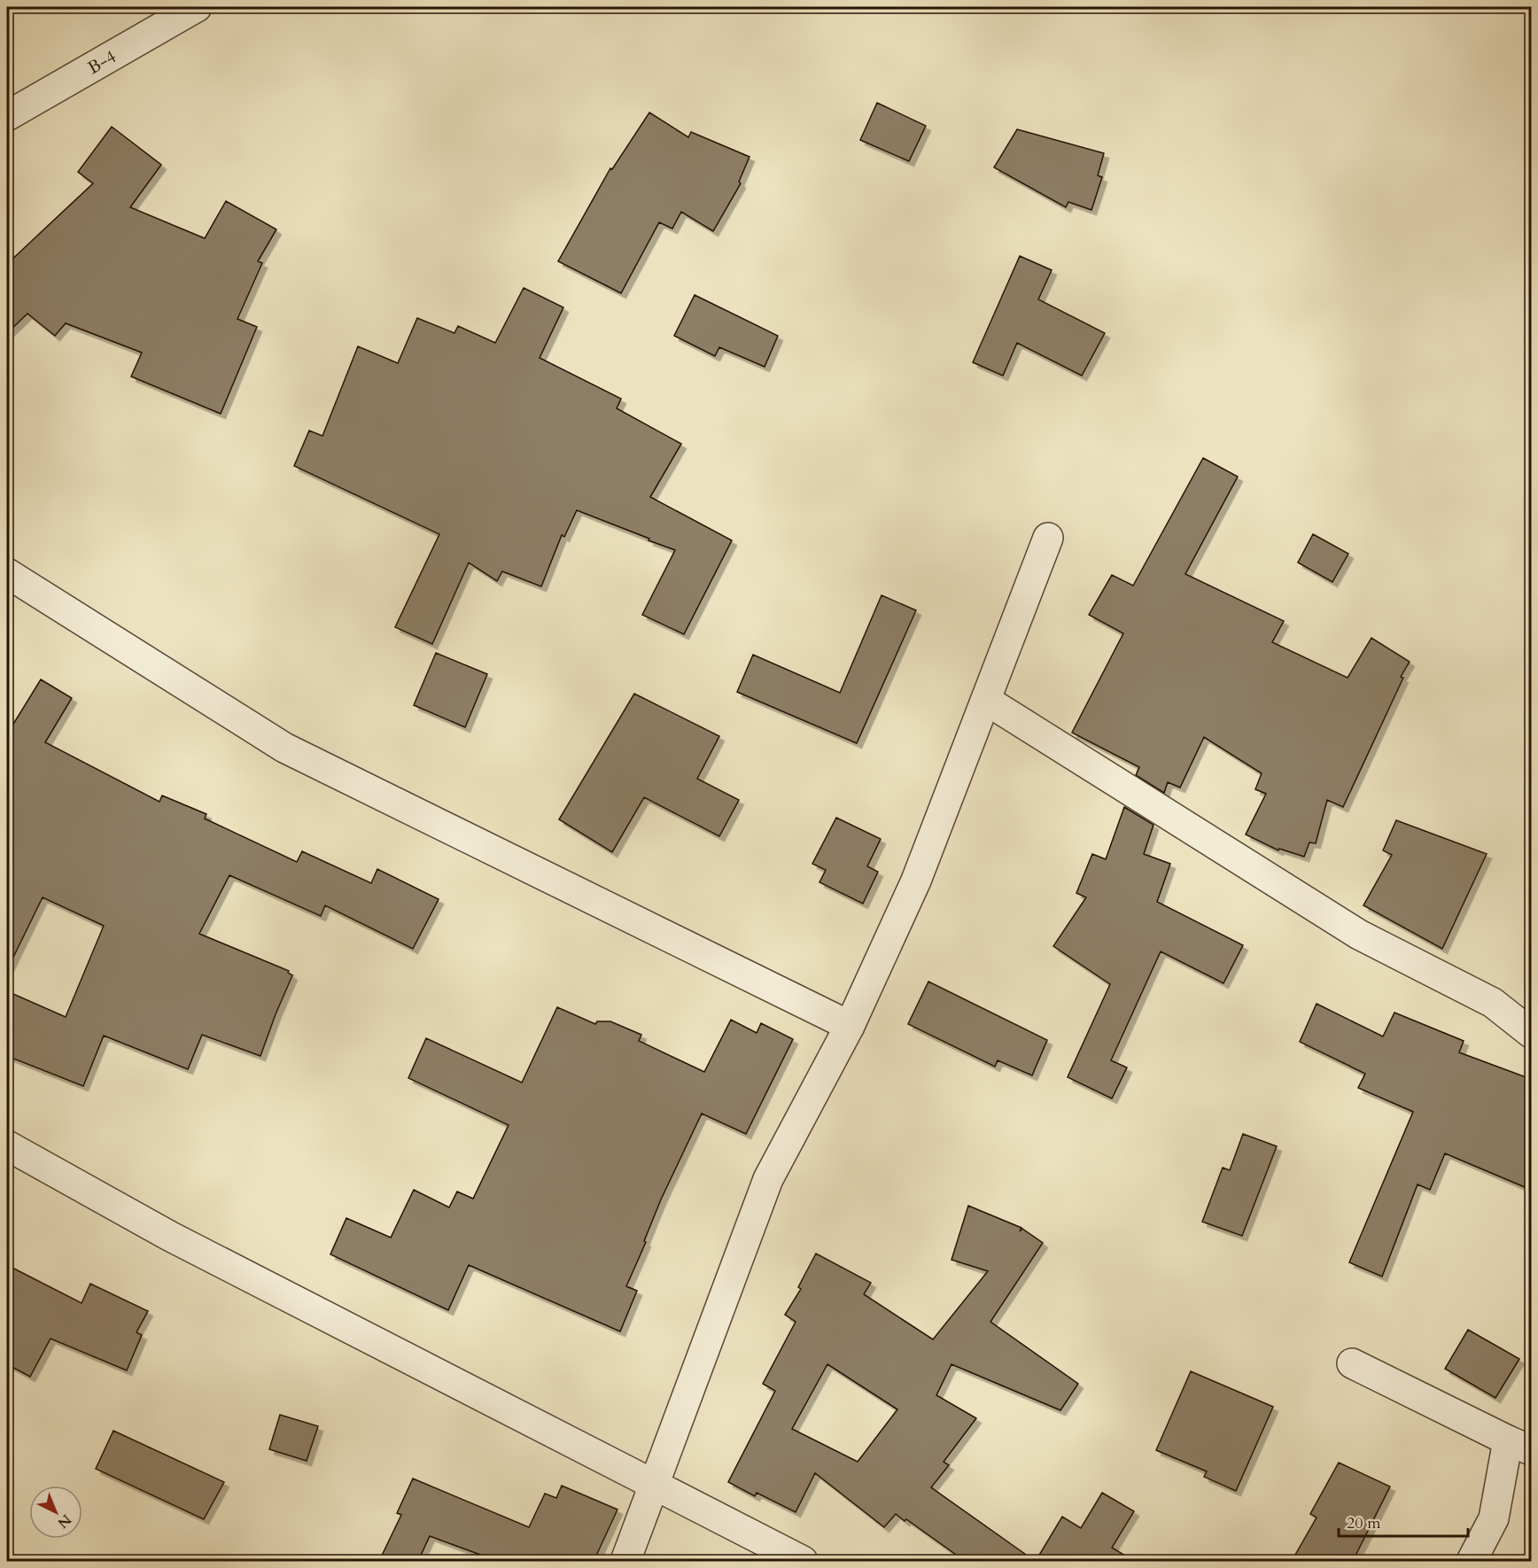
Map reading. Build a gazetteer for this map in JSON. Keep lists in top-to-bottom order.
{
  "streets": {
    "street": ["B-4"]
  },
  "scale_bar": "20 m",
  "north": "bottom right"
}
